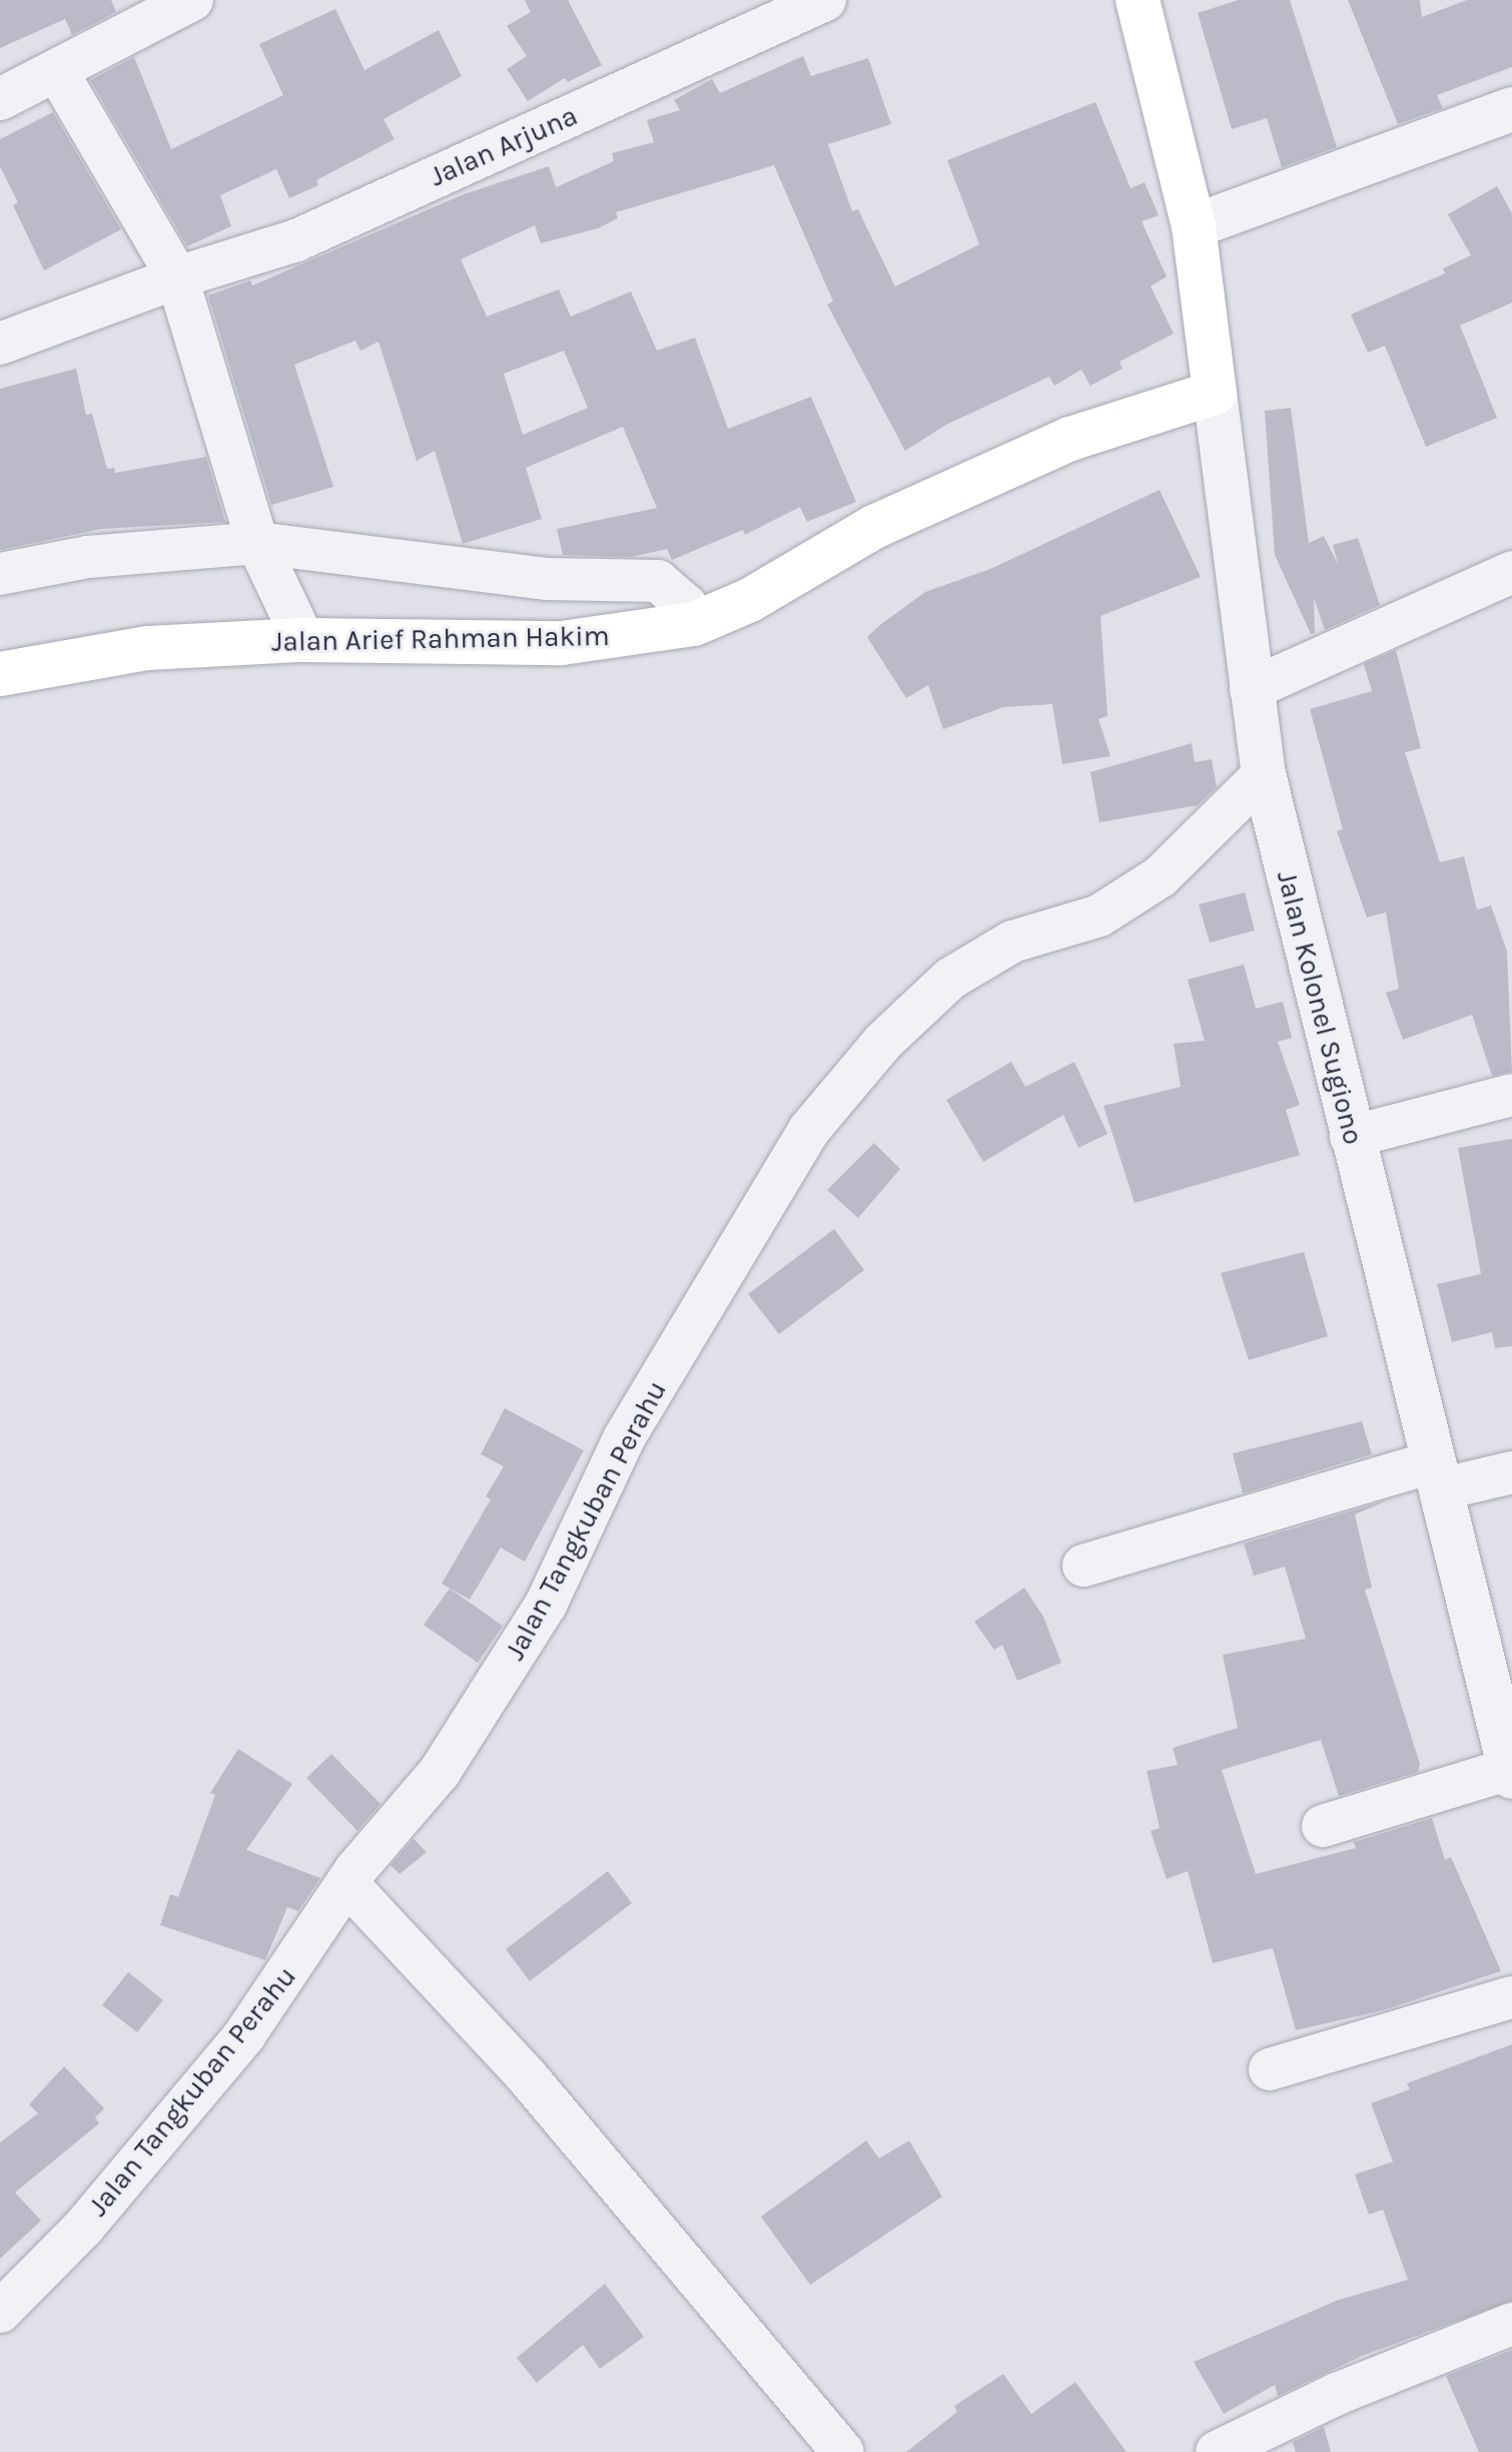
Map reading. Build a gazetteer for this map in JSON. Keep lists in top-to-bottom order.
{
  "streets": {
    "main road": ["Jalan Arief Rahman Hakim", "Jalan Kolonel Sugiono"],
    "street": ["Jalan Arjuna", "Jalan Tangkuban Perahu"]
  },
  "crossings": [
    ["Jalan Arief Rahman Hakim", "Jalan Kolonel Sugiono"],
    ["Jalan Kolonel Sugiono", "Jalan Tangkuban Perahu"]
  ]
}
